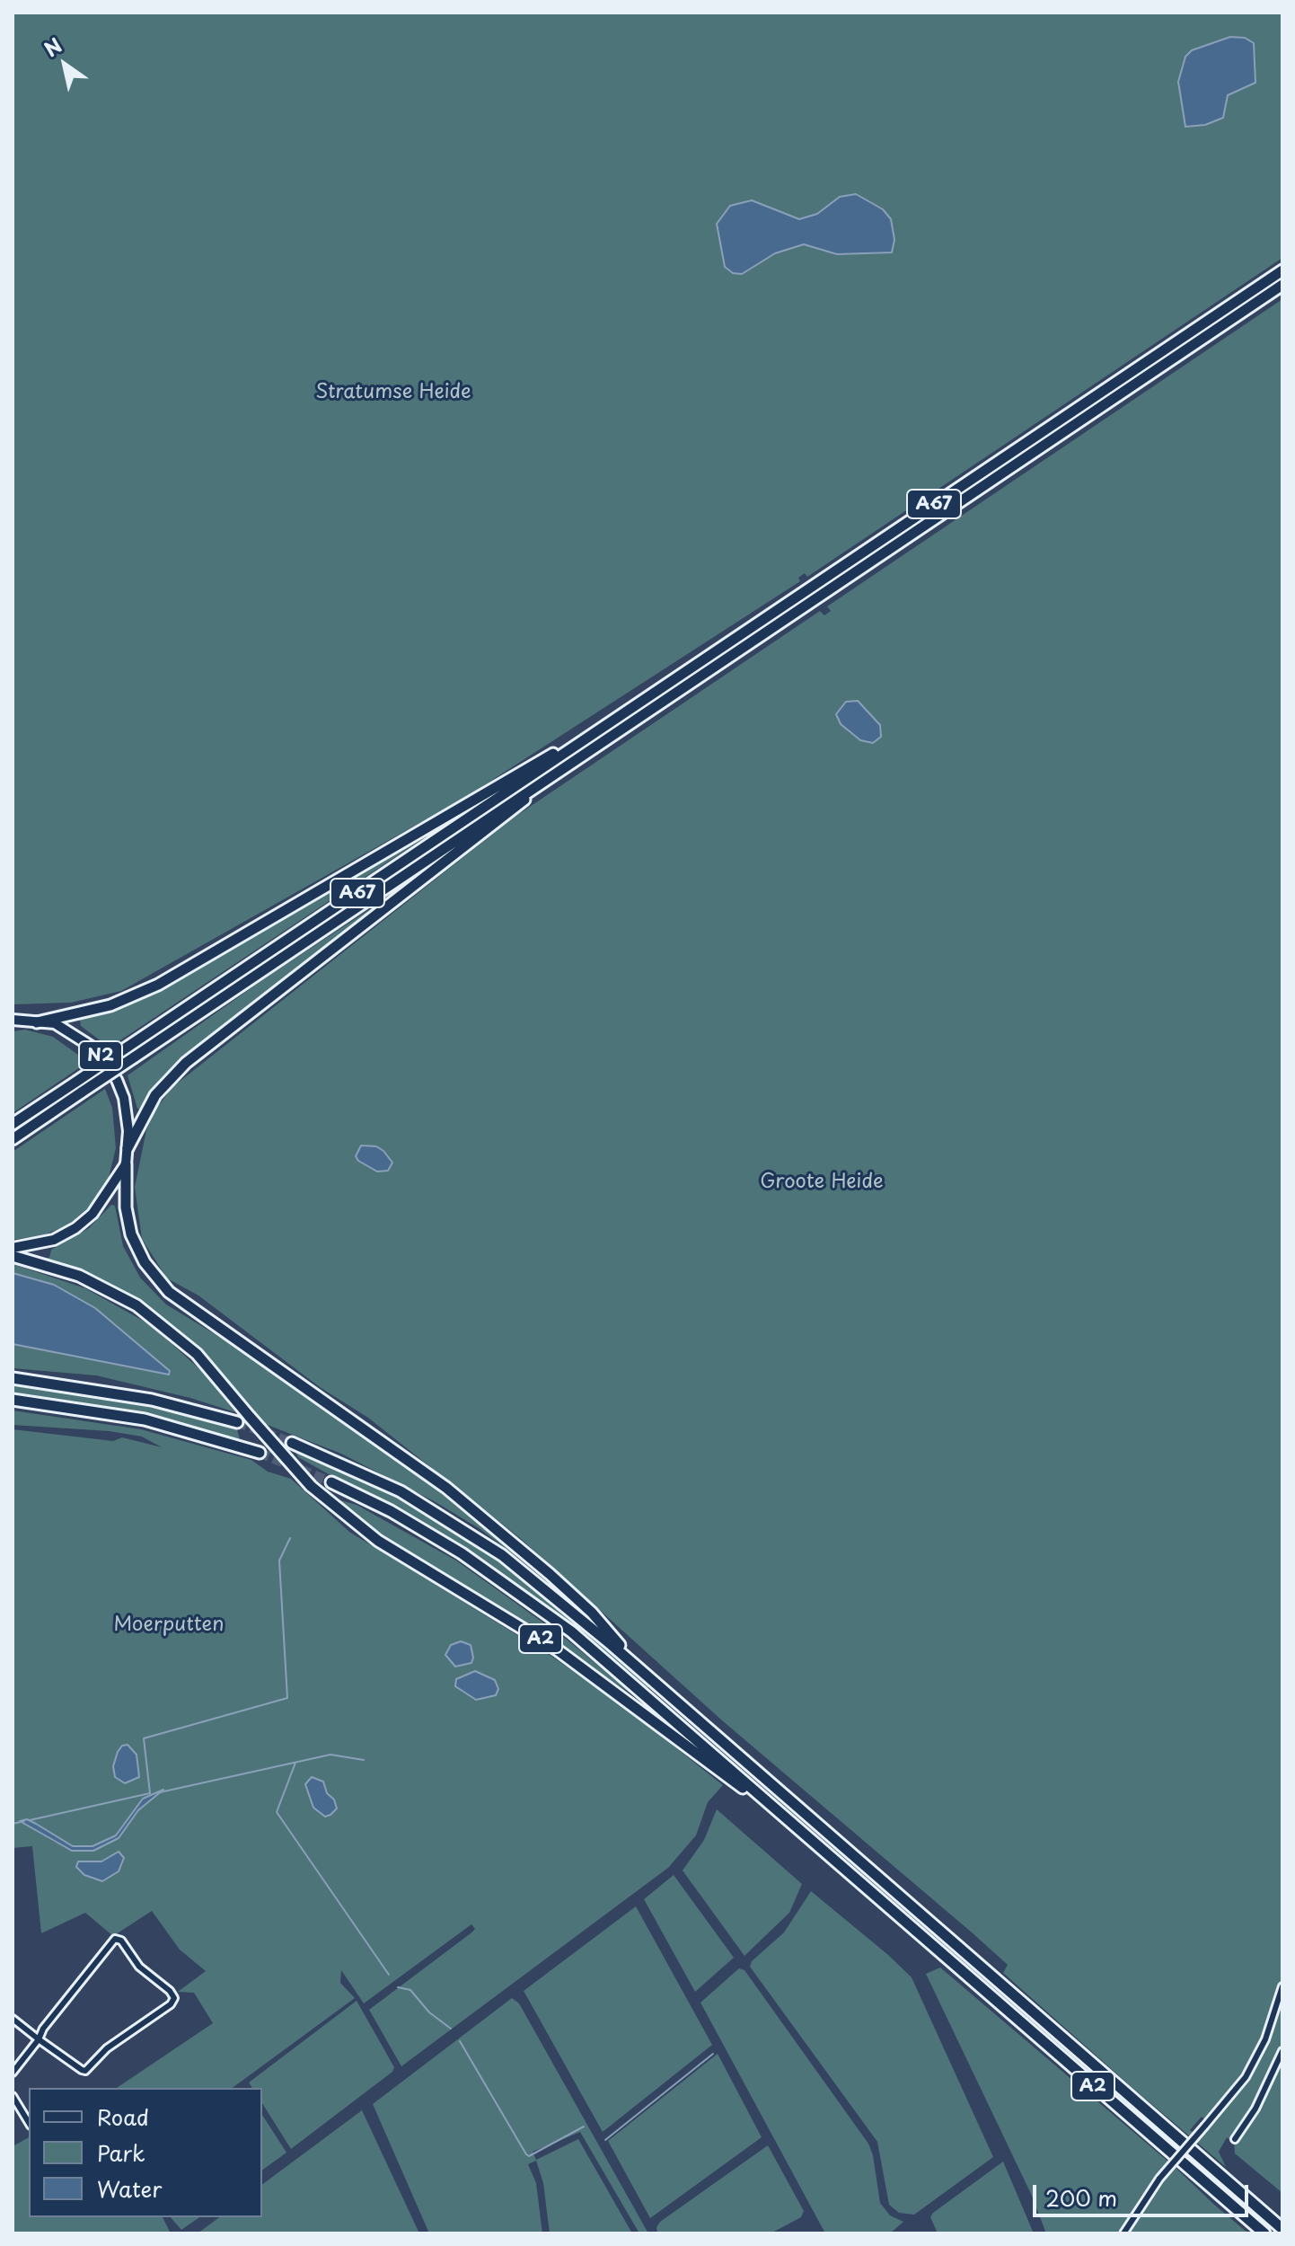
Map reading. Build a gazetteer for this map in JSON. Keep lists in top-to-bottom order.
{
  "streets": {
    "highway": ["A67", "N2", "A2"]
  },
  "crossings": [
    ["A67", "N2"],
    ["N2", "A2"]
  ],
  "parks": ["Stratumse Heide", "Groote Heide", "Moerputten"],
  "legend": ["Road", "Park", "Water"],
  "scale_bar": "200 m",
  "north": "top left"
}
